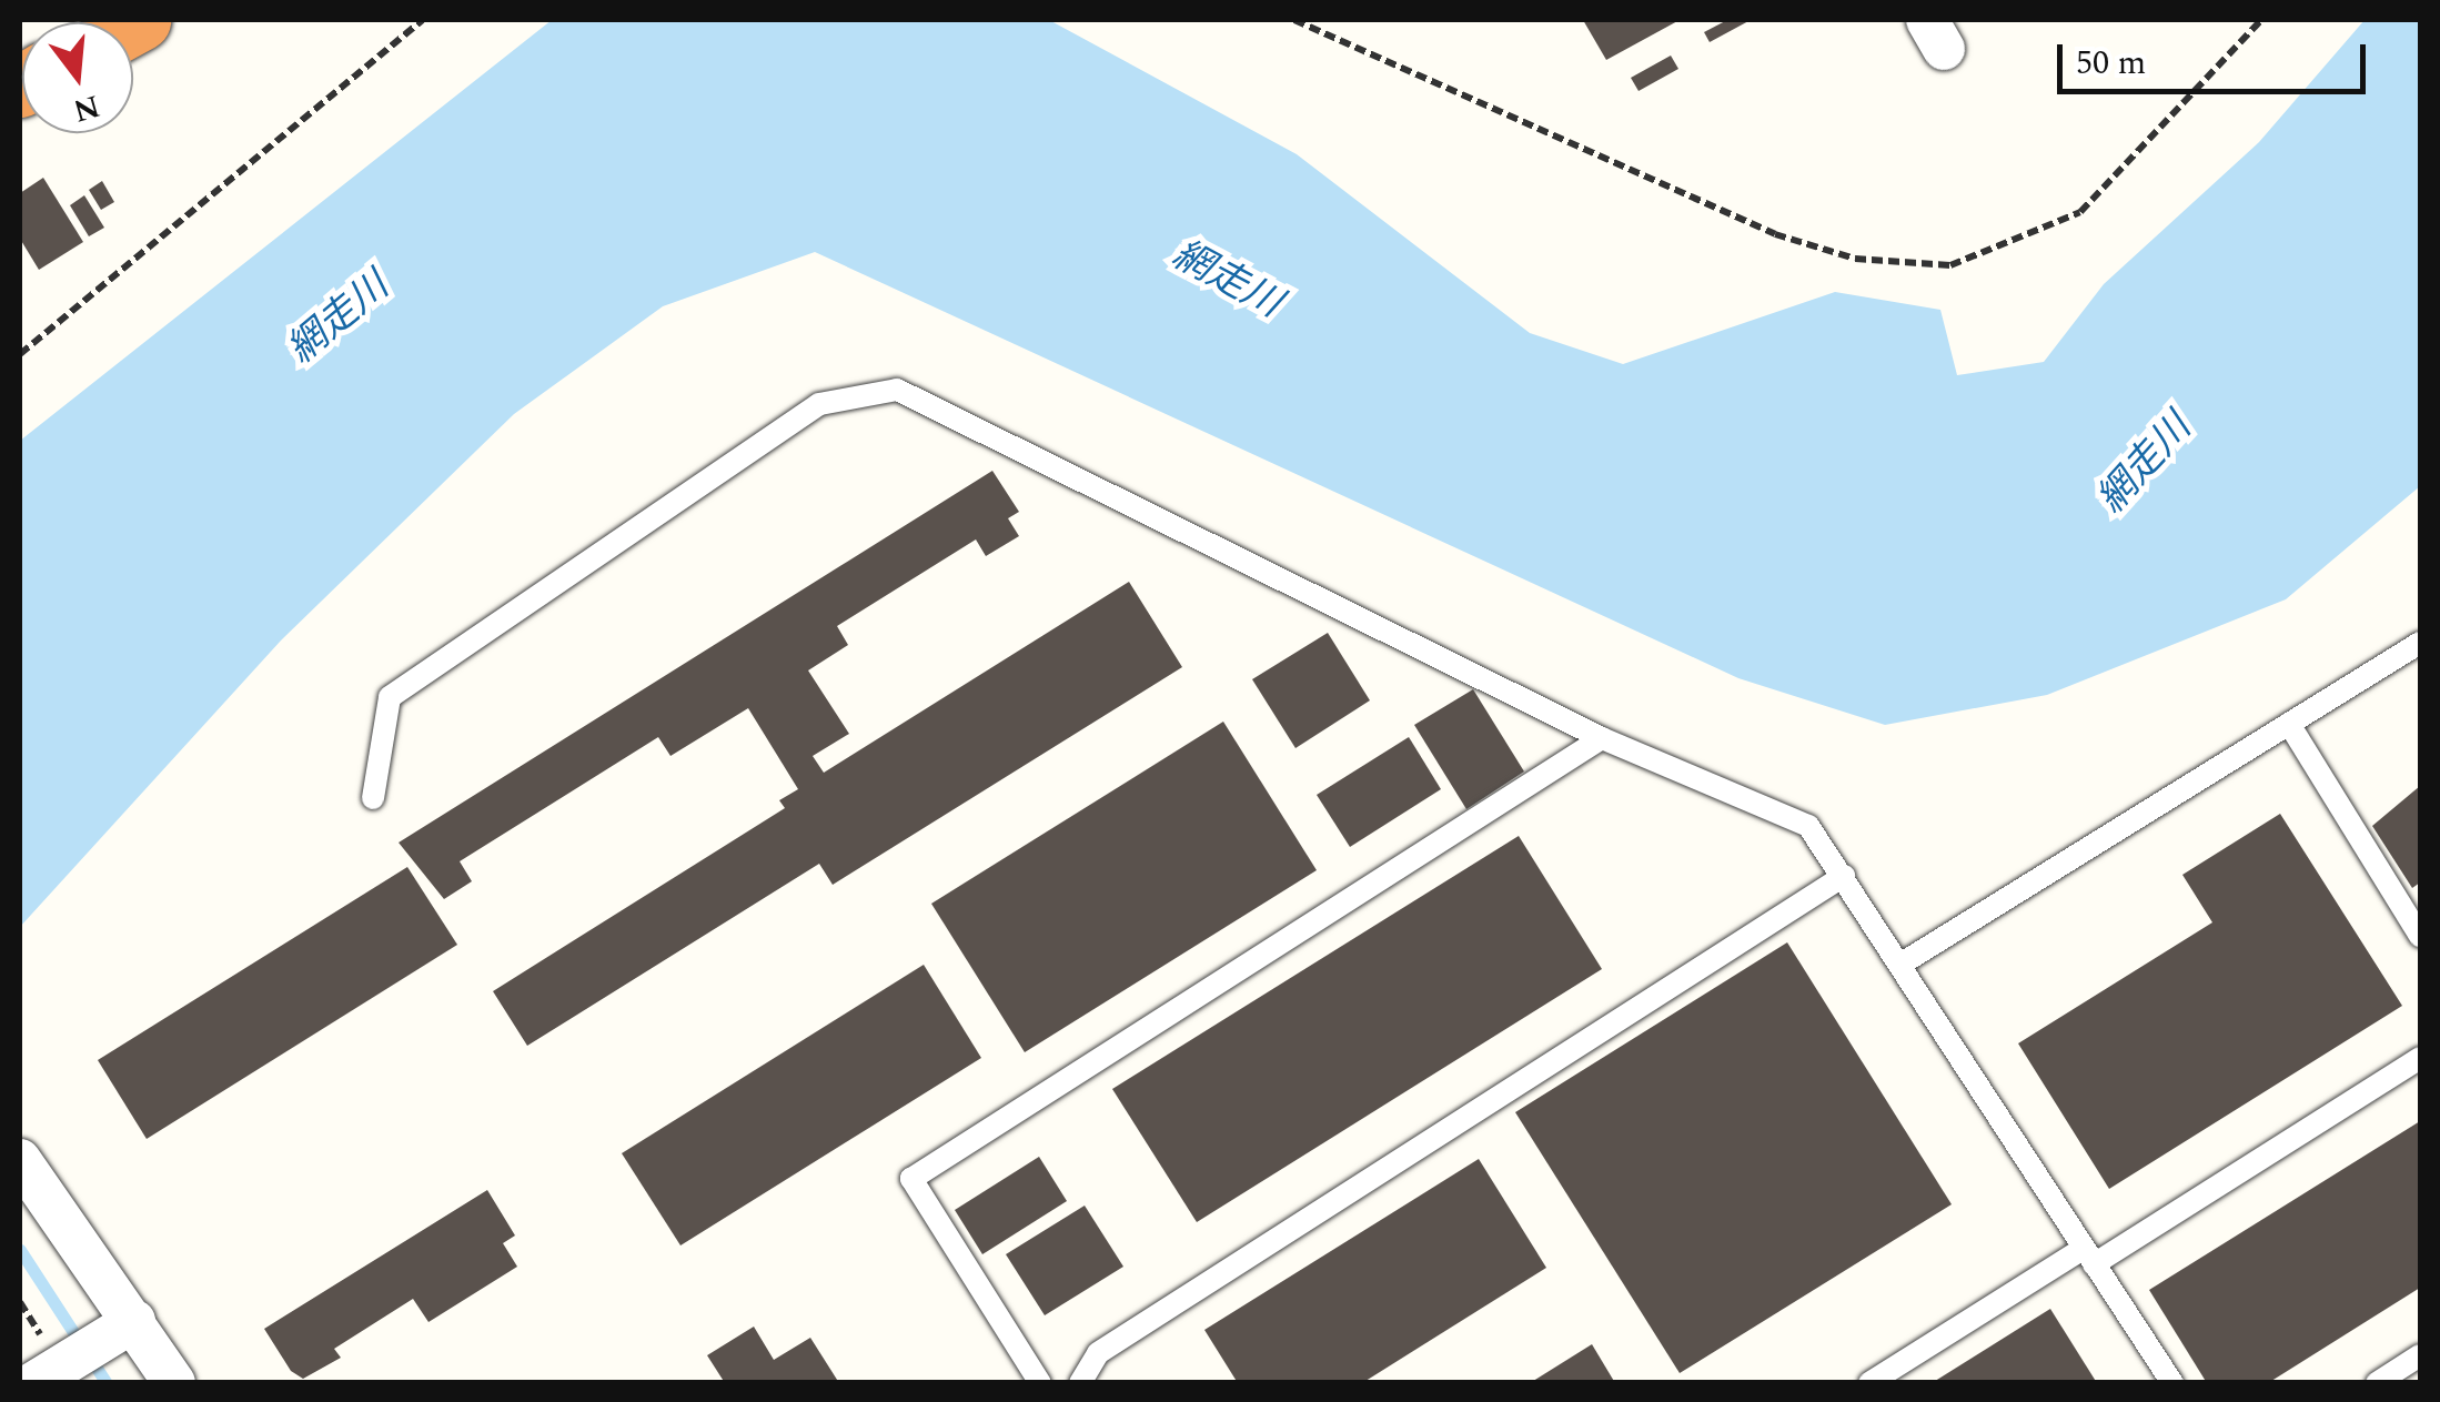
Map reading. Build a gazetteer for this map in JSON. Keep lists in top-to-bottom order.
{
  "water": ["網走川"],
  "scale_bar": "50 m",
  "north": "bottom"
}
